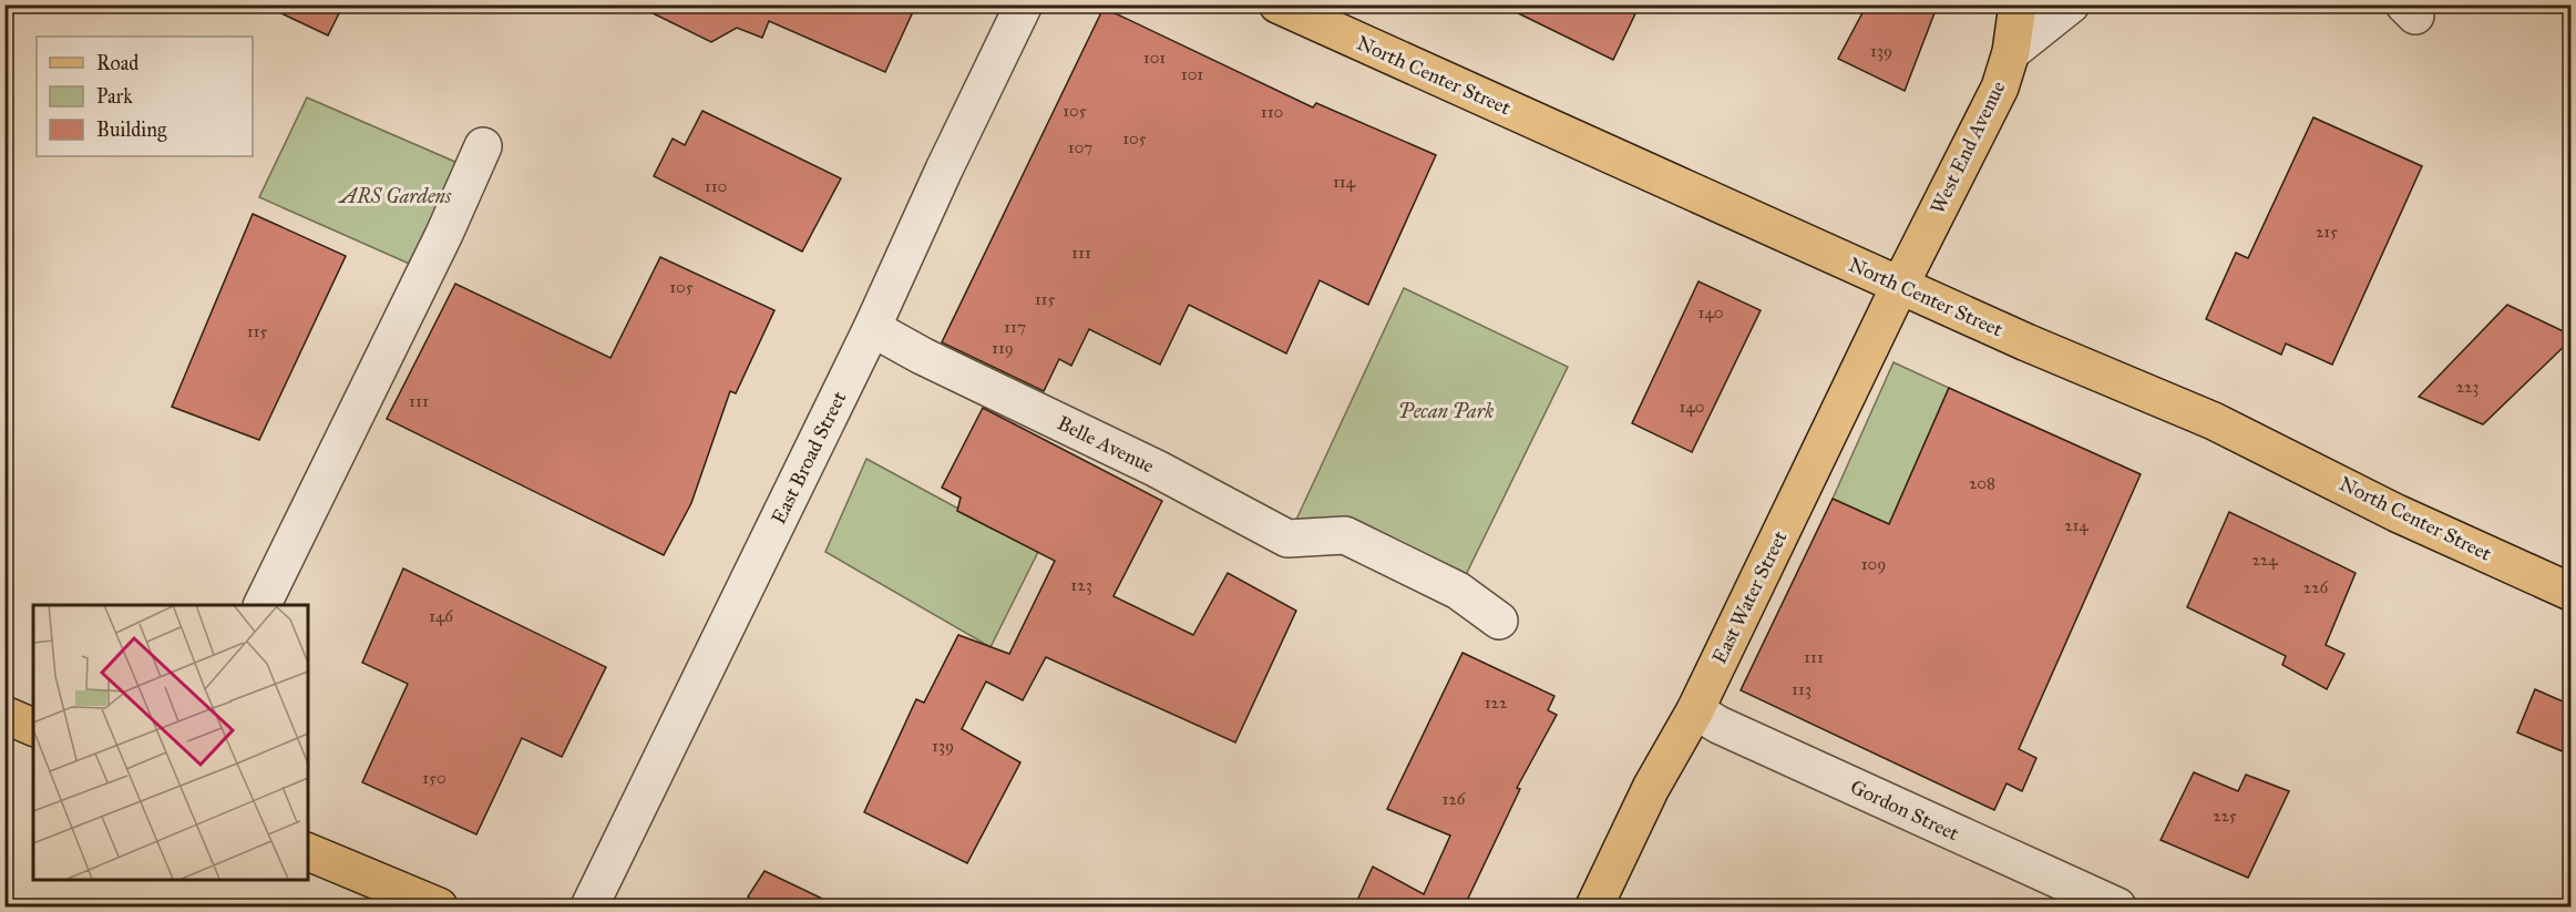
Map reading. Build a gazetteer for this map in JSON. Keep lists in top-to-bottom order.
{
  "streets": {
    "main road": ["North Center Street", "West End Avenue", "East Water Street"],
    "street": ["Belle Avenue", "East Broad Street", "Gordon Street"]
  },
  "crossings": [
    ["North Center Street", "West End Avenue"],
    ["North Center Street", "East Water Street"],
    ["West End Avenue", "East Water Street"],
    ["Belle Avenue", "East Broad Street"],
    ["East Water Street", "Gordon Street"]
  ],
  "parks": ["ARS Gardens", "Pecan Park"],
  "house_numbers": [
    "139",
    "101",
    "101",
    "105",
    "110",
    "105",
    "107",
    "114",
    "110",
    "215",
    "111",
    "105",
    "115",
    "140",
    "117",
    "115",
    "119",
    "223",
    "111",
    "140",
    "208",
    "214",
    "224",
    "109",
    "123",
    "226",
    "146",
    "111",
    "113",
    "122",
    "139",
    "150",
    "126",
    "225"
  ],
  "legend": ["Road", "Park", "Building"]
}
